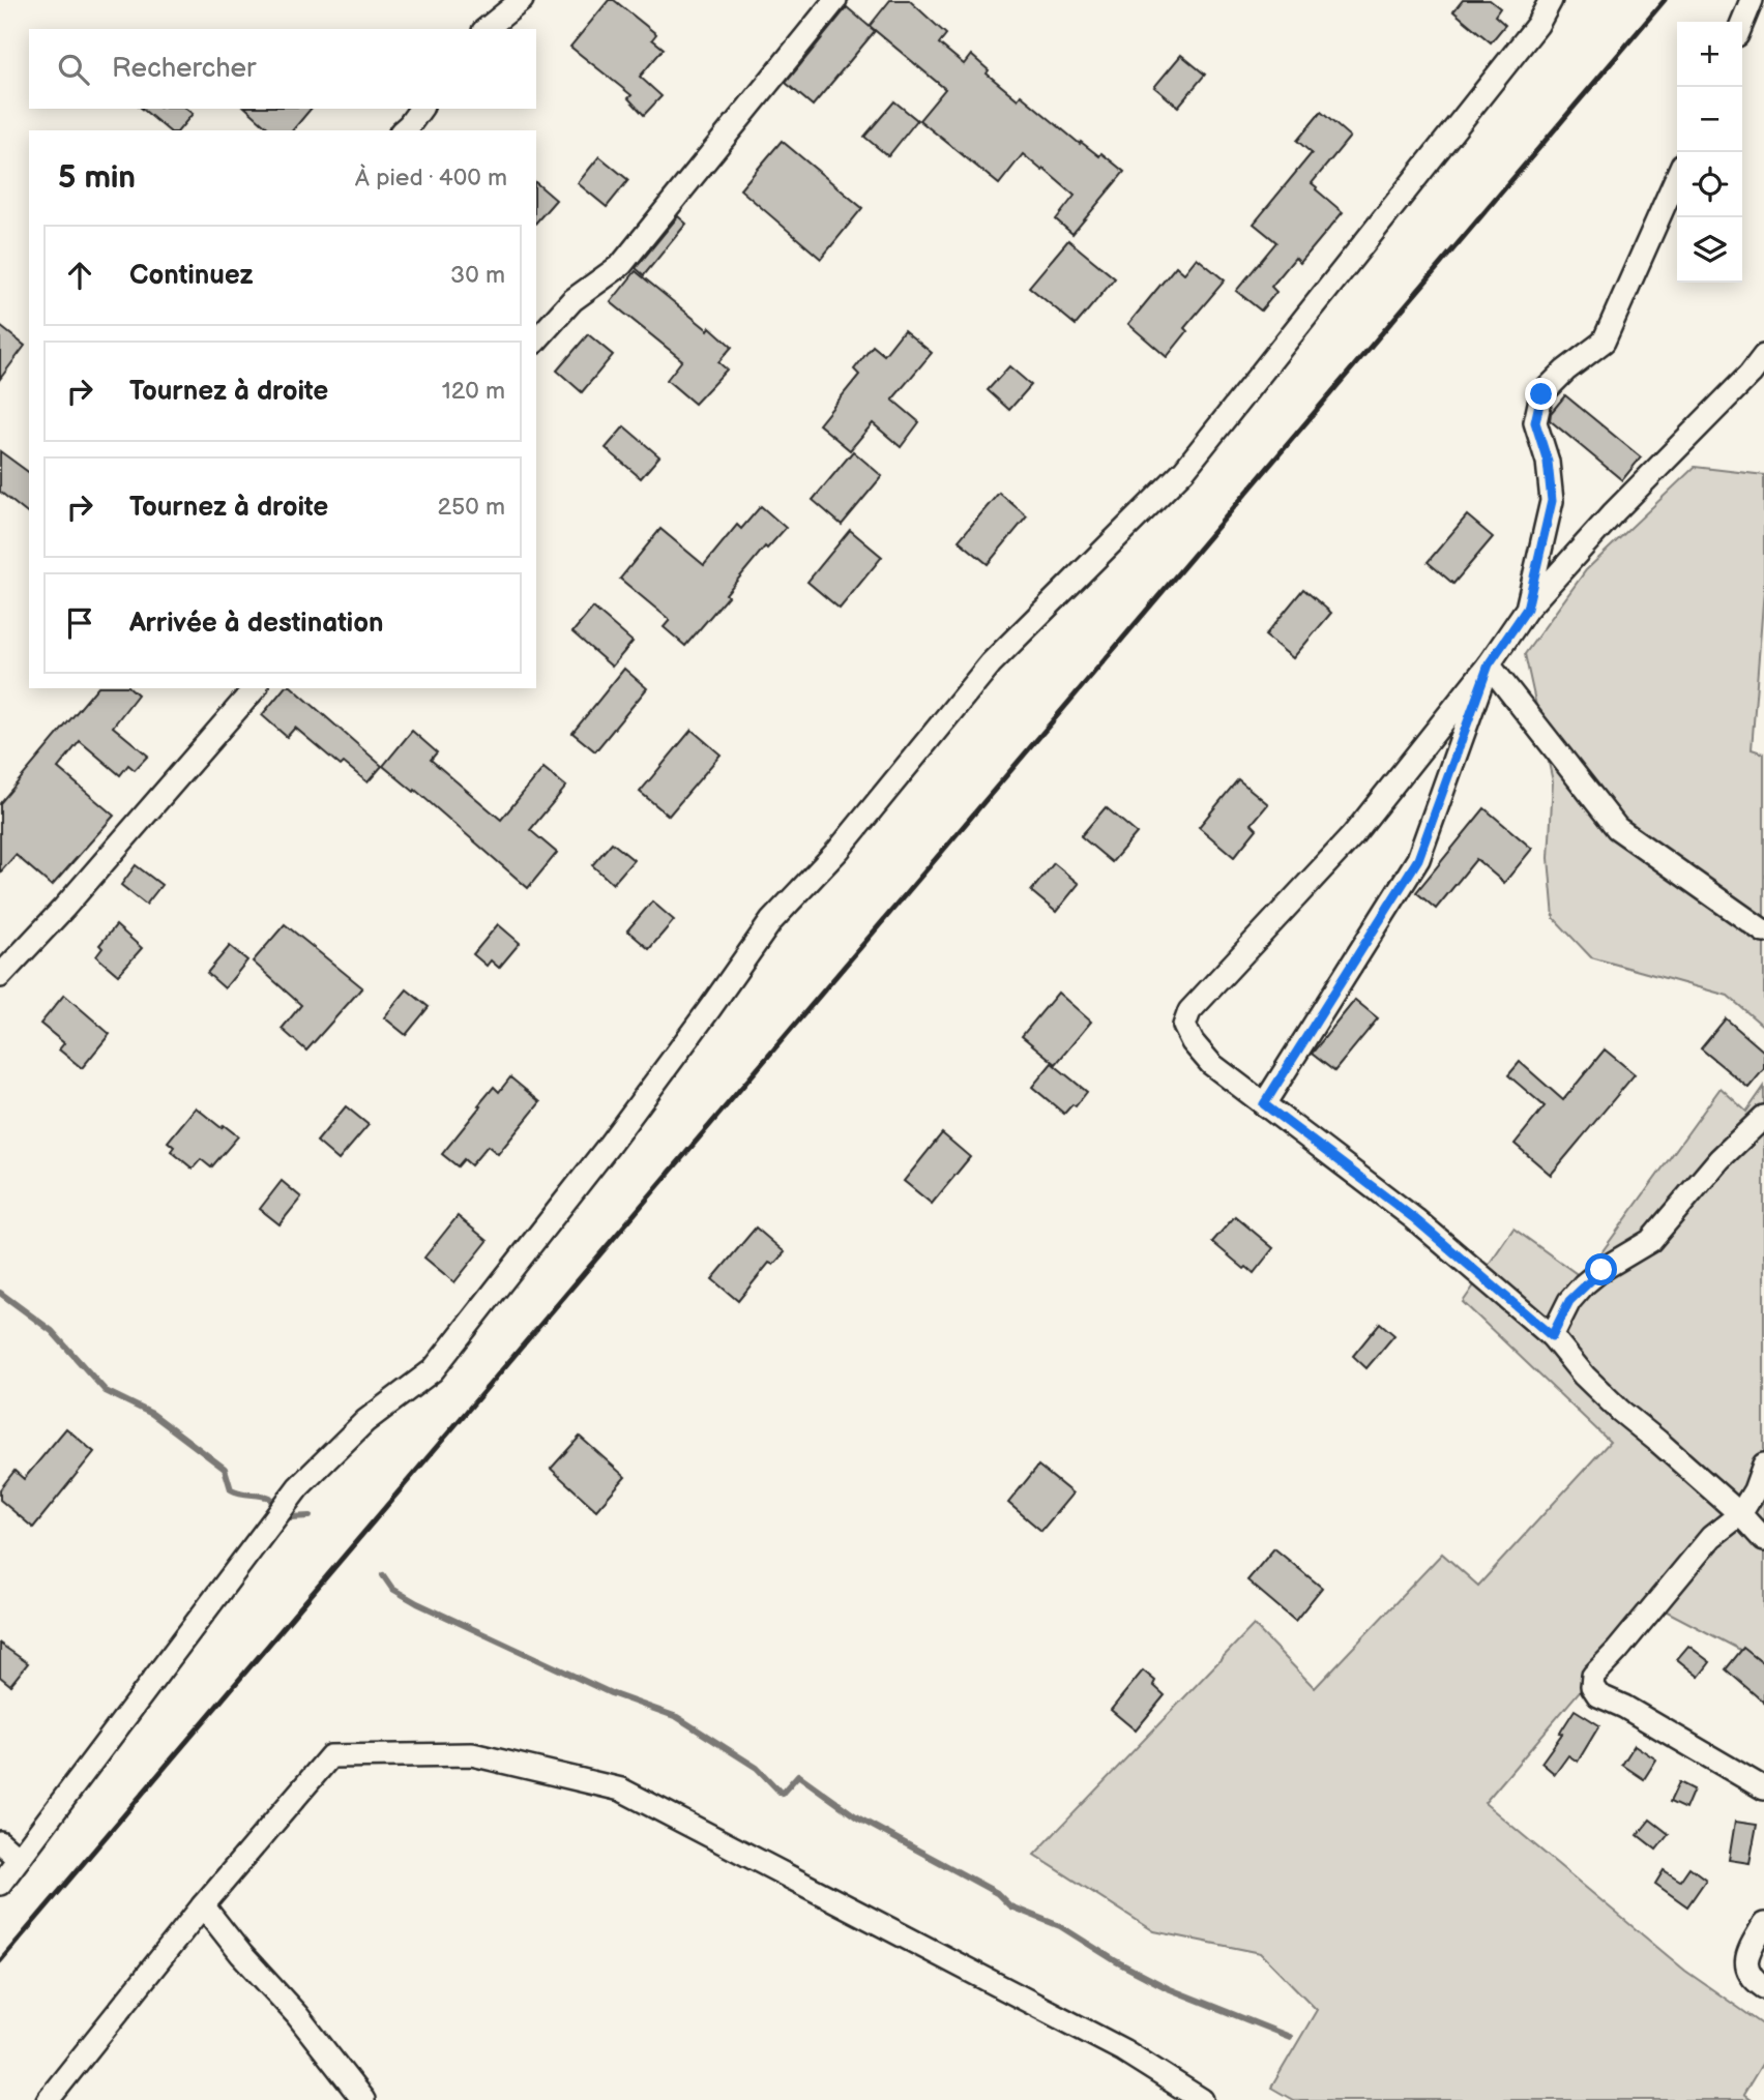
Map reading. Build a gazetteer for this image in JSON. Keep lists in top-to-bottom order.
{
  "page": {
    "map_buttons": ["+", "−"],
    "search": "Rechercher",
    "heading": ["5 min", "À pied · 400 m"],
    "list": [
      ["Continuez", "30 m"],
      ["Tournez à droite", "120 m"],
      ["Tournez à droite", "250 m"],
      "Arrivée à destination"
    ]
  }
}
